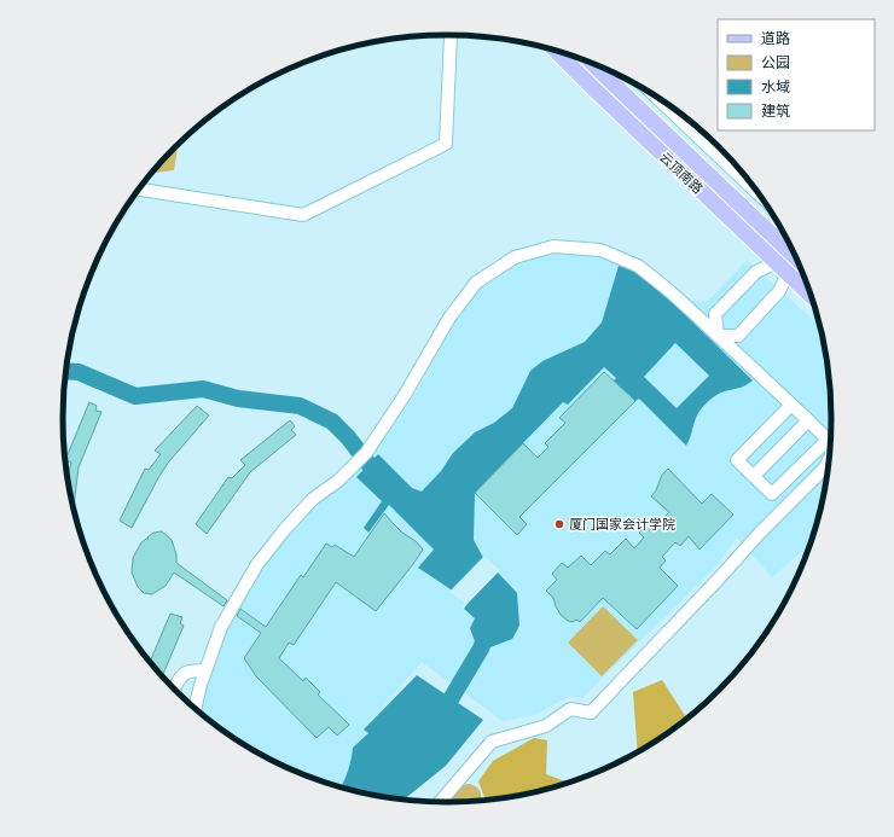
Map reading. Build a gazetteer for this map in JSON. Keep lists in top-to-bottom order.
{
  "streets": {
    "main road": ["云顶南路"]
  },
  "places": ["厦门国家会计学院"],
  "legend": [
    "道路",
    "公园",
    "水域",
    "建筑"
  ]
}
